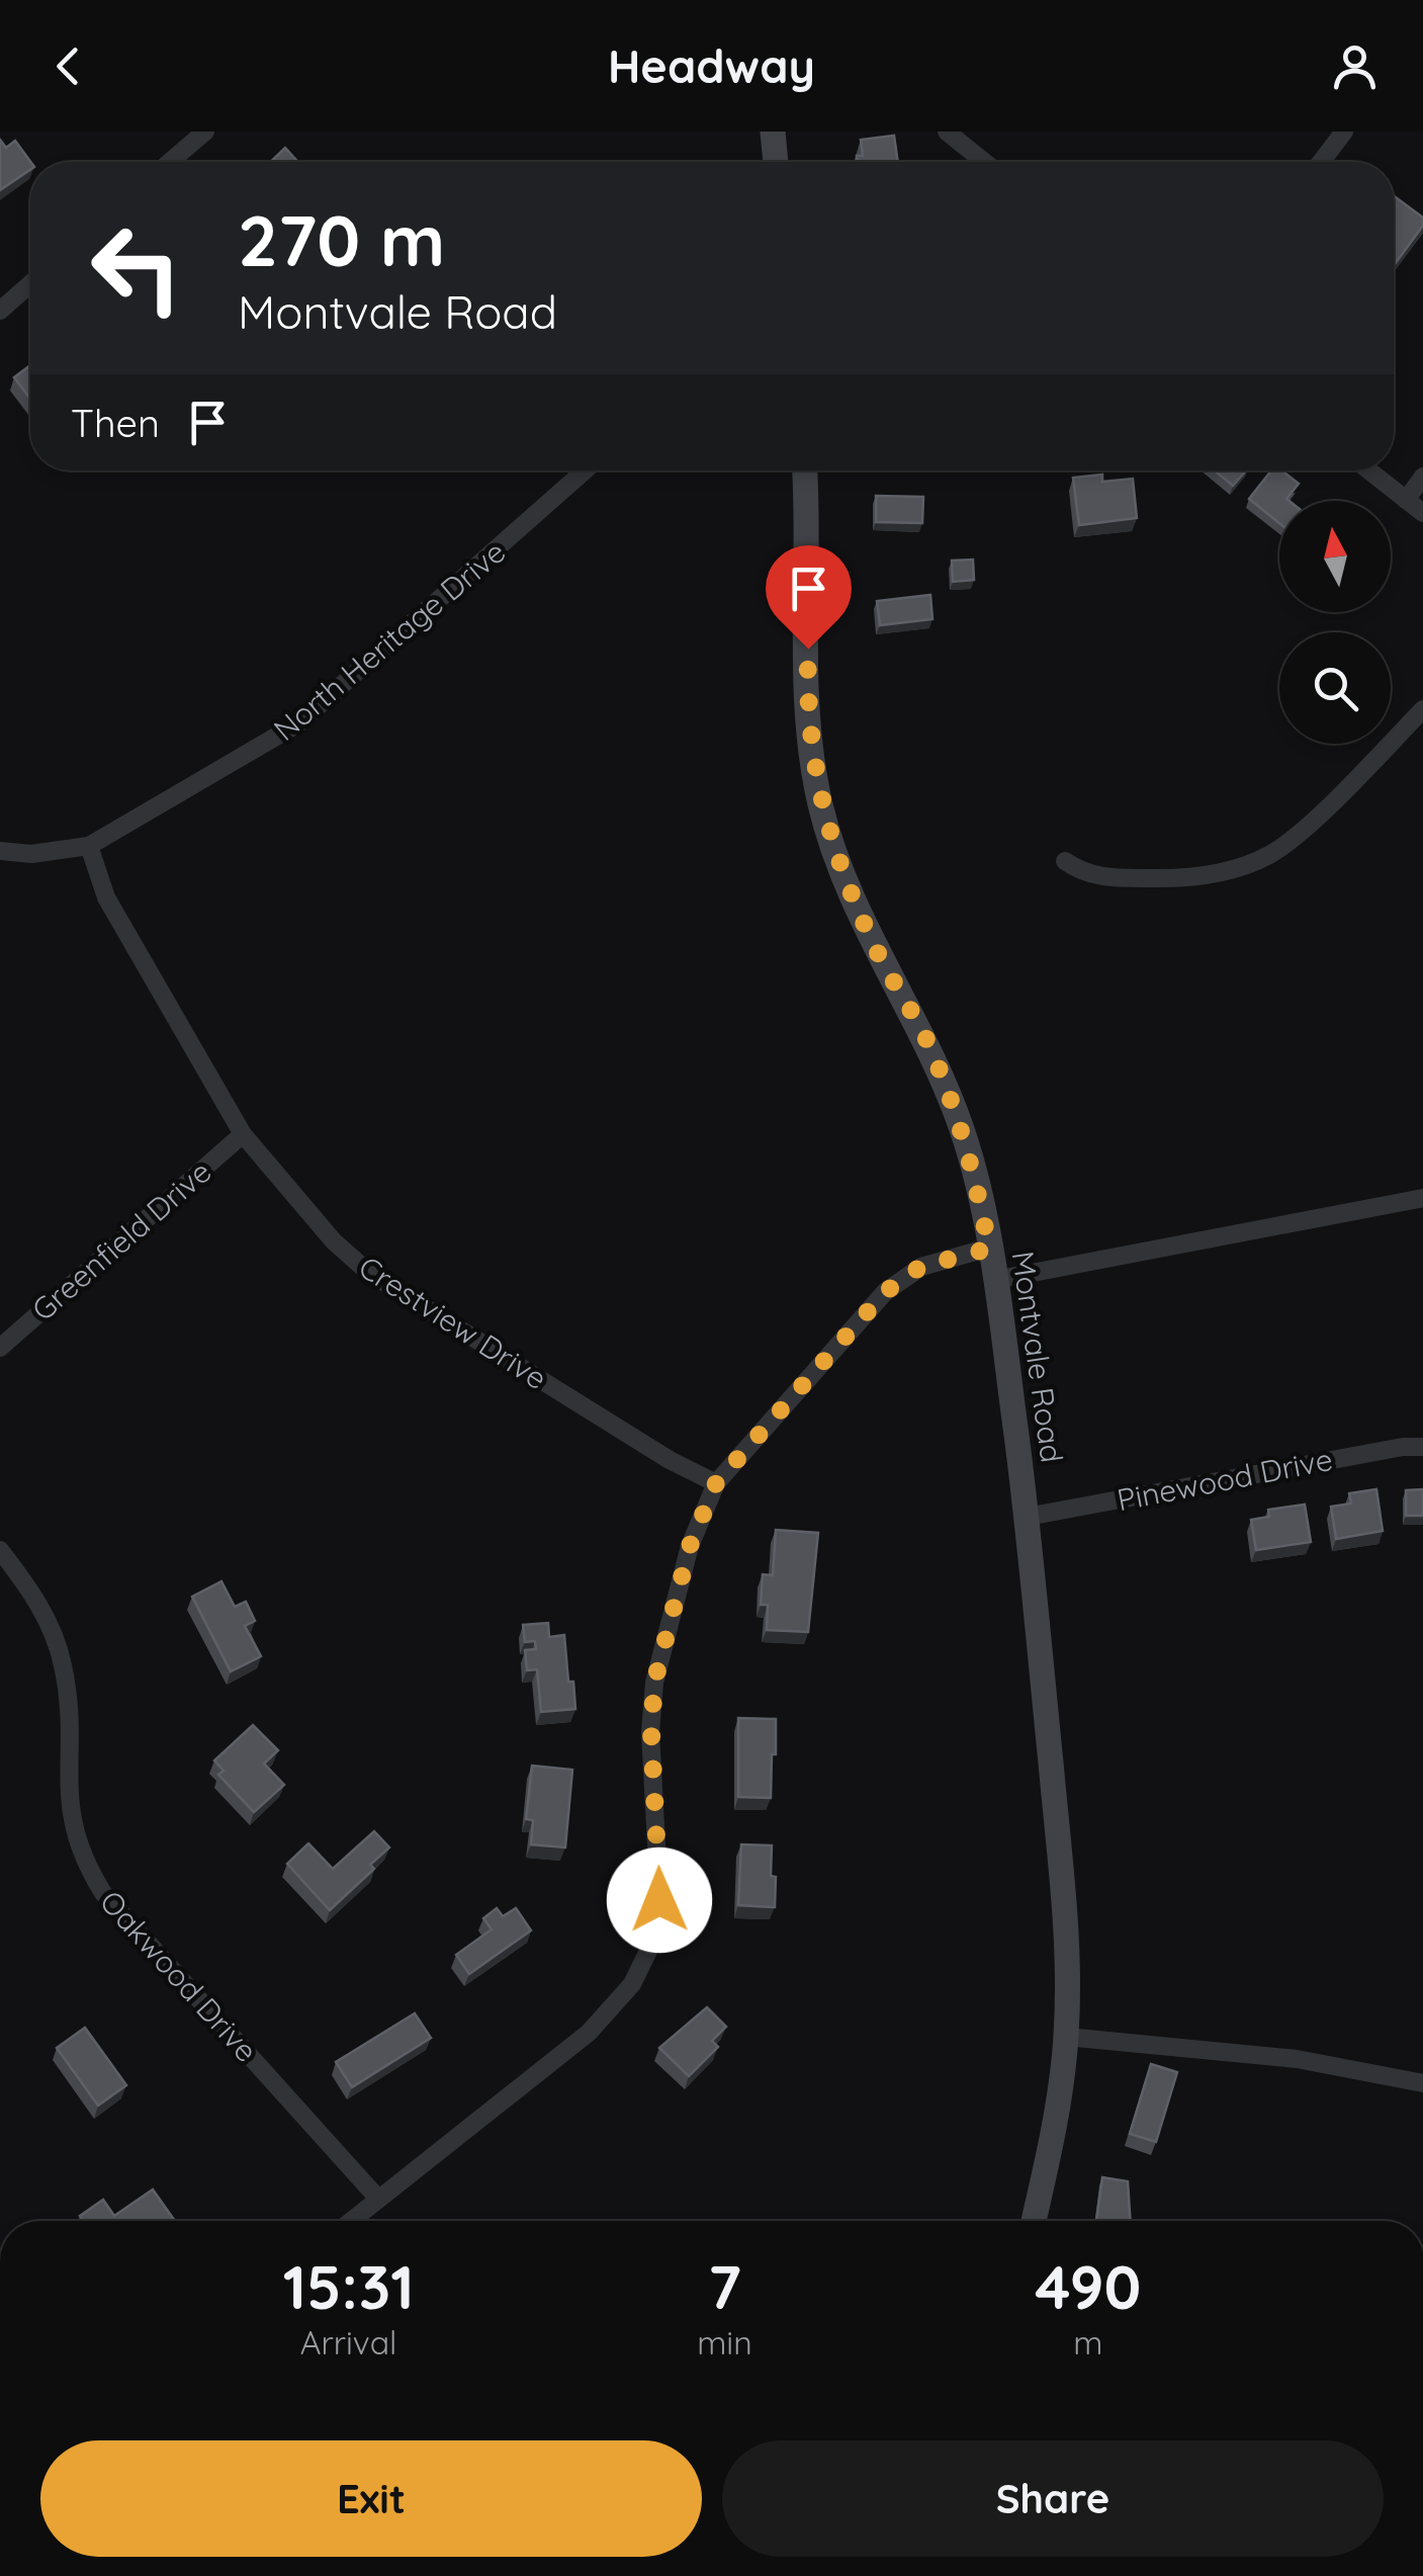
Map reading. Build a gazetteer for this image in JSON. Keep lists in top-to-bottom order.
{
  "streets": {
    "main road": ["Montvale Road"],
    "street": [
      "North Heritage Drive",
      "Greenfield Drive",
      "Crestview Drive",
      "Pinewood Drive",
      "Oakwood Drive"
    ]
  },
  "crossings": [
    ["North Heritage Drive", "Crestview Drive"],
    ["Greenfield Drive", "Crestview Drive"],
    ["Montvale Road", "Pinewood Drive"]
  ],
  "north": "top",
  "page": {
    "header": "Headway",
    "turn": ["270 m", "Montvale Road"],
    "then": "Then",
    "eta": [
      "15:31",
      "Arrival",
      "7",
      "min",
      "490",
      "m"
    ],
    "buttons": ["Exit", "Share"]
  }
}
